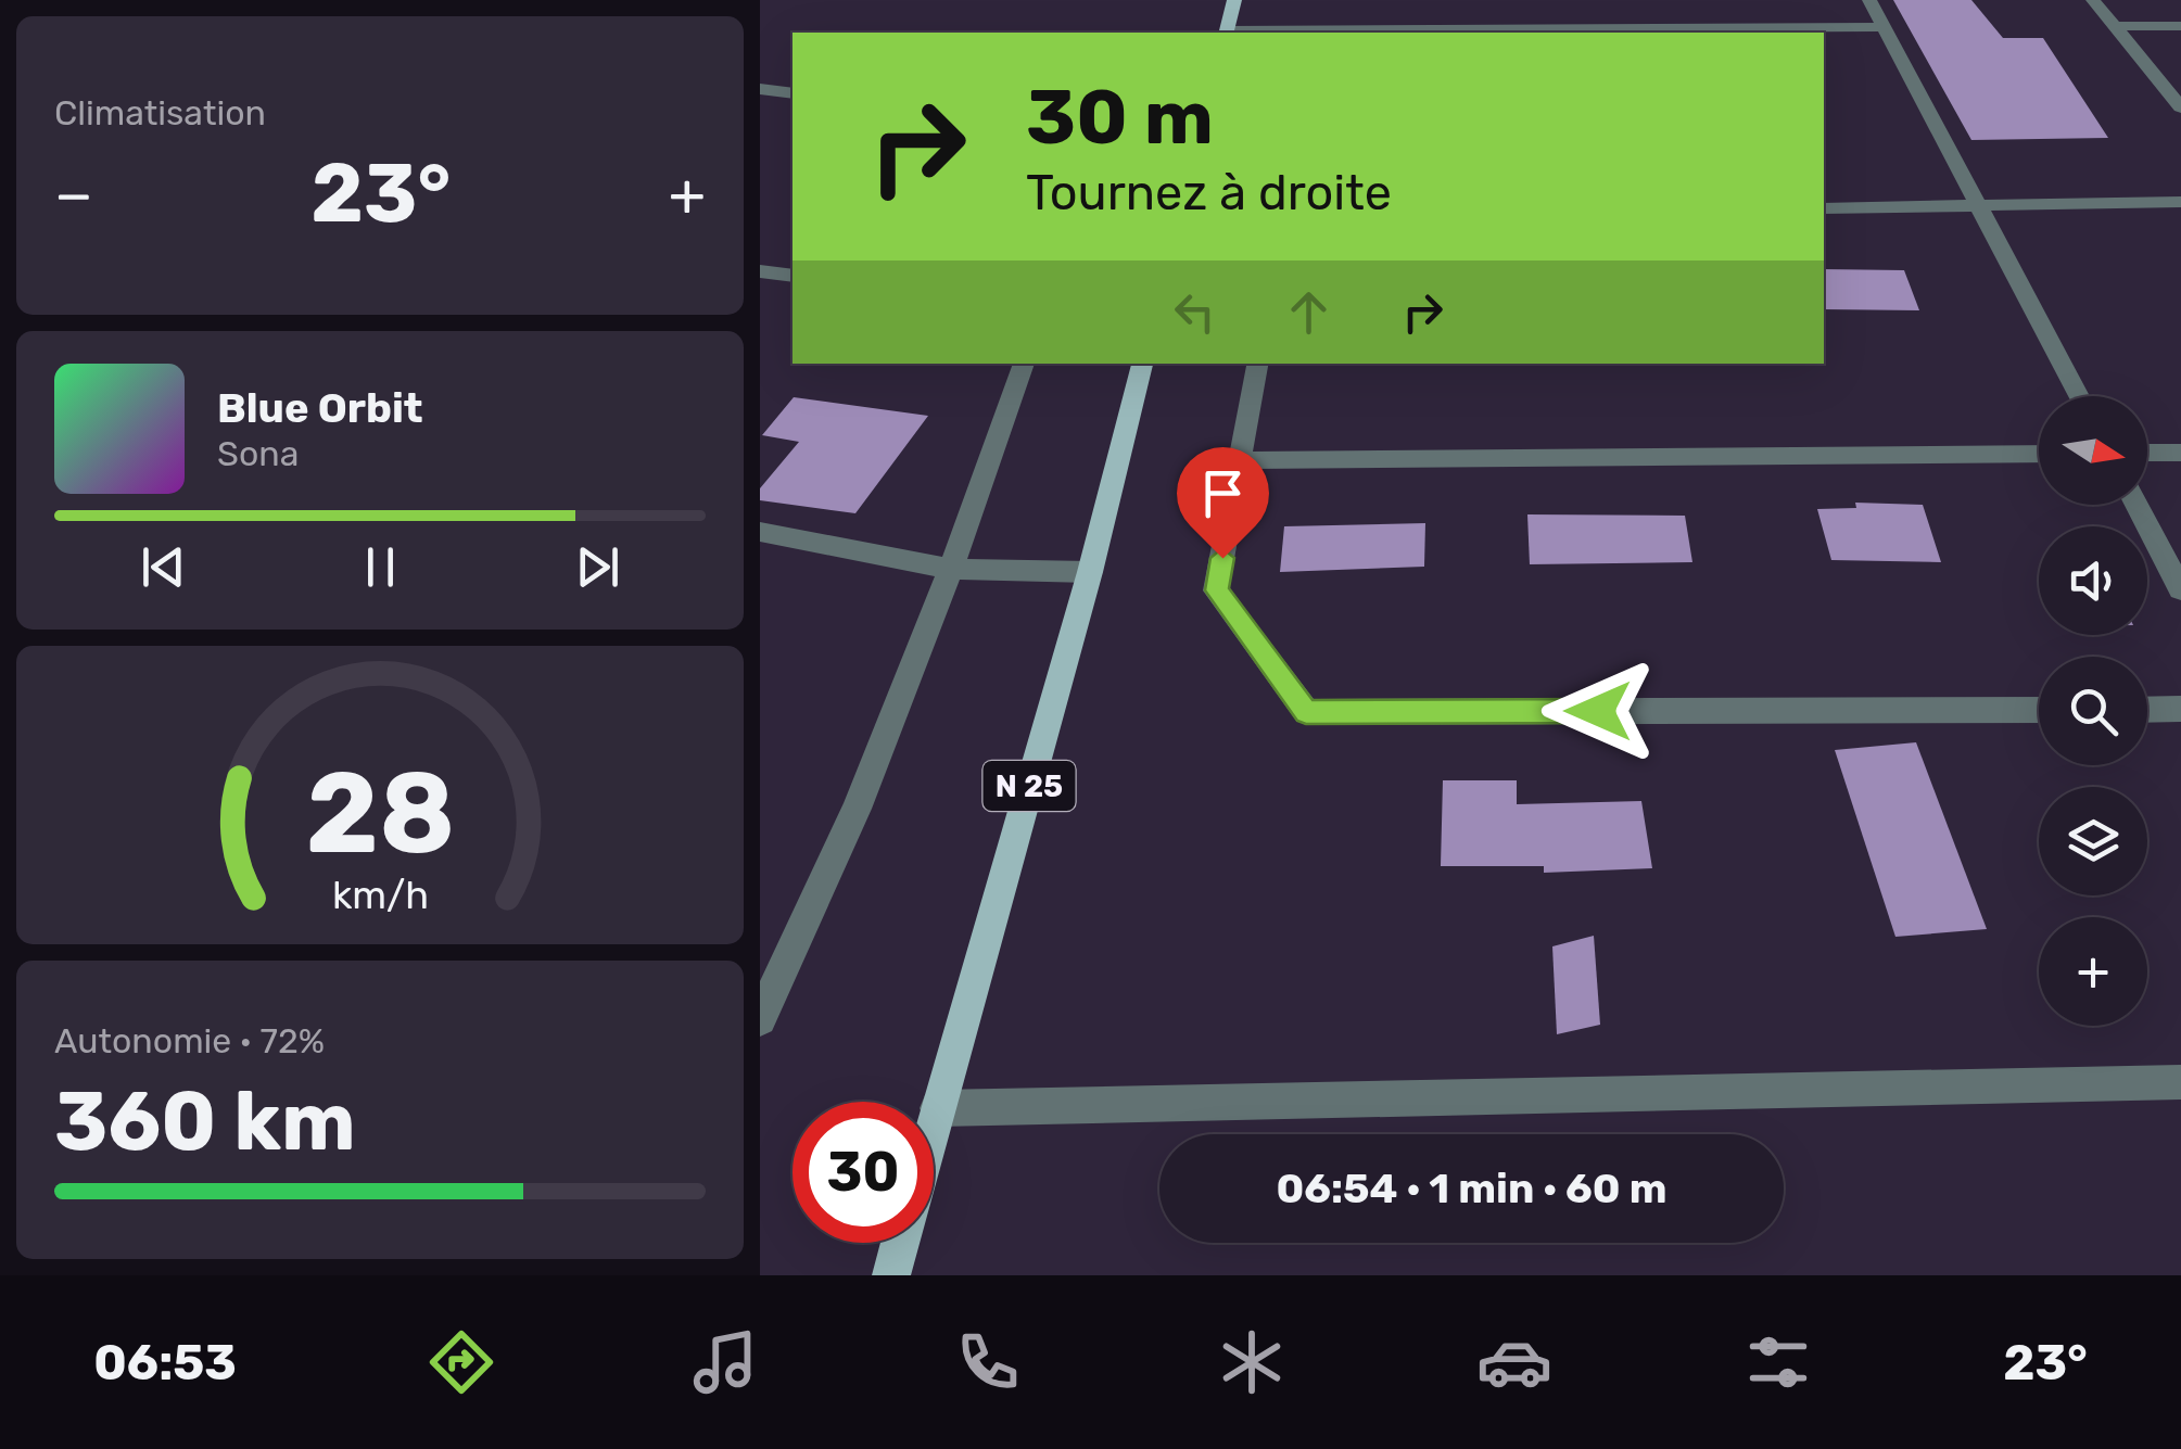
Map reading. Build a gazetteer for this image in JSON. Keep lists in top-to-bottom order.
{
  "streets": {
    "main road": ["N 25"]
  },
  "north": "right",
  "page": {
    "tile": [
      "Climatisation",
      ["Autonomie · 72%", "360 km"]
    ],
    "turn": ["30 m", "Tournez à droite"],
    "heat": ["−", "23°", "+"],
    "song": ["Blue Orbit", "Sona"],
    "map_buttons": "+",
    "limit": "30",
    "trip": "06:54 · 1 min · 60 m",
    "tabs": ["06:53", "23°"],
    "gauge": ["28", "km/h"]
  }
}
